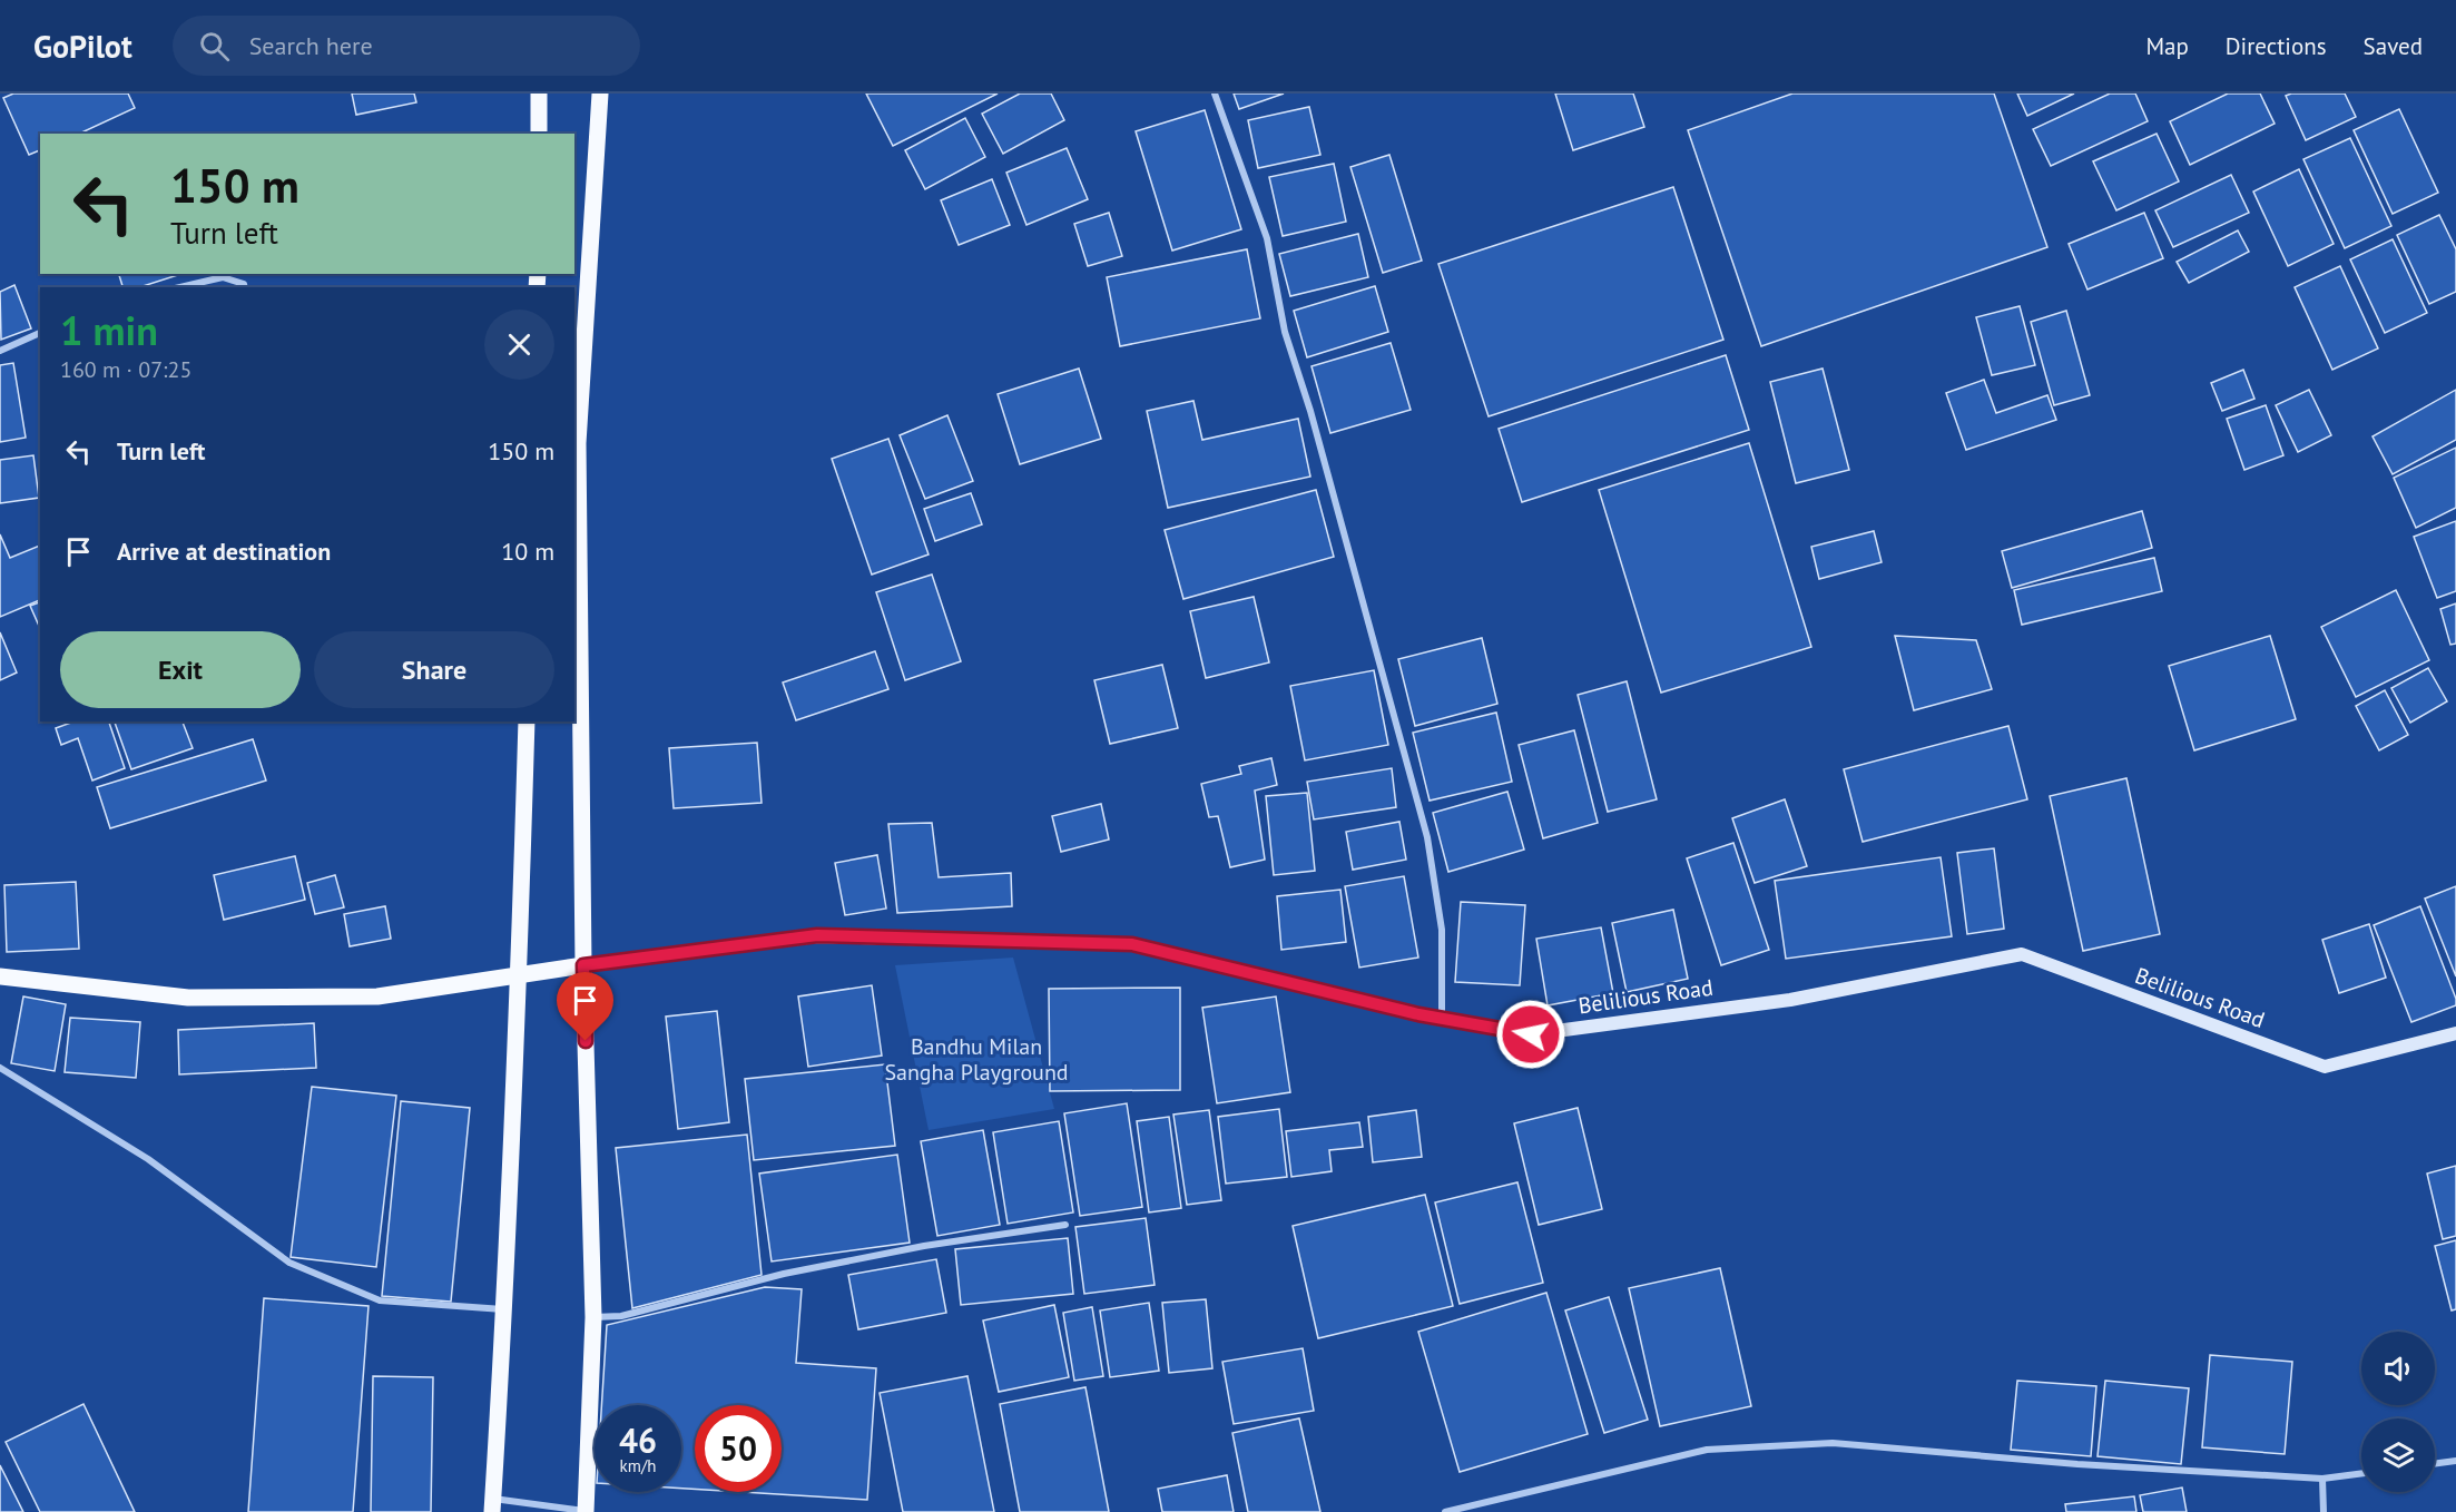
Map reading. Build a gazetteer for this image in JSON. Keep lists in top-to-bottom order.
{
  "streets": {
    "main road": ["Belilious Road"]
  },
  "parks": ["Bandhu Milan Sangha Playground"],
  "page": {
    "header": "GoPilot",
    "search": "Search here",
    "nav": ["Map", "Directions", "Saved"],
    "turn": ["150 m", "Turn left"],
    "heading": ["1 min", "160 m · 07:25"],
    "list": [
      {
        "name": "Turn left",
        "value": "150 m"
      },
      {
        "name": "Arrive at destination",
        "value": "10 m"
      }
    ],
    "buttons": ["Exit", "Share"],
    "speed": "46 km/h",
    "limit": "50"
  }
}
